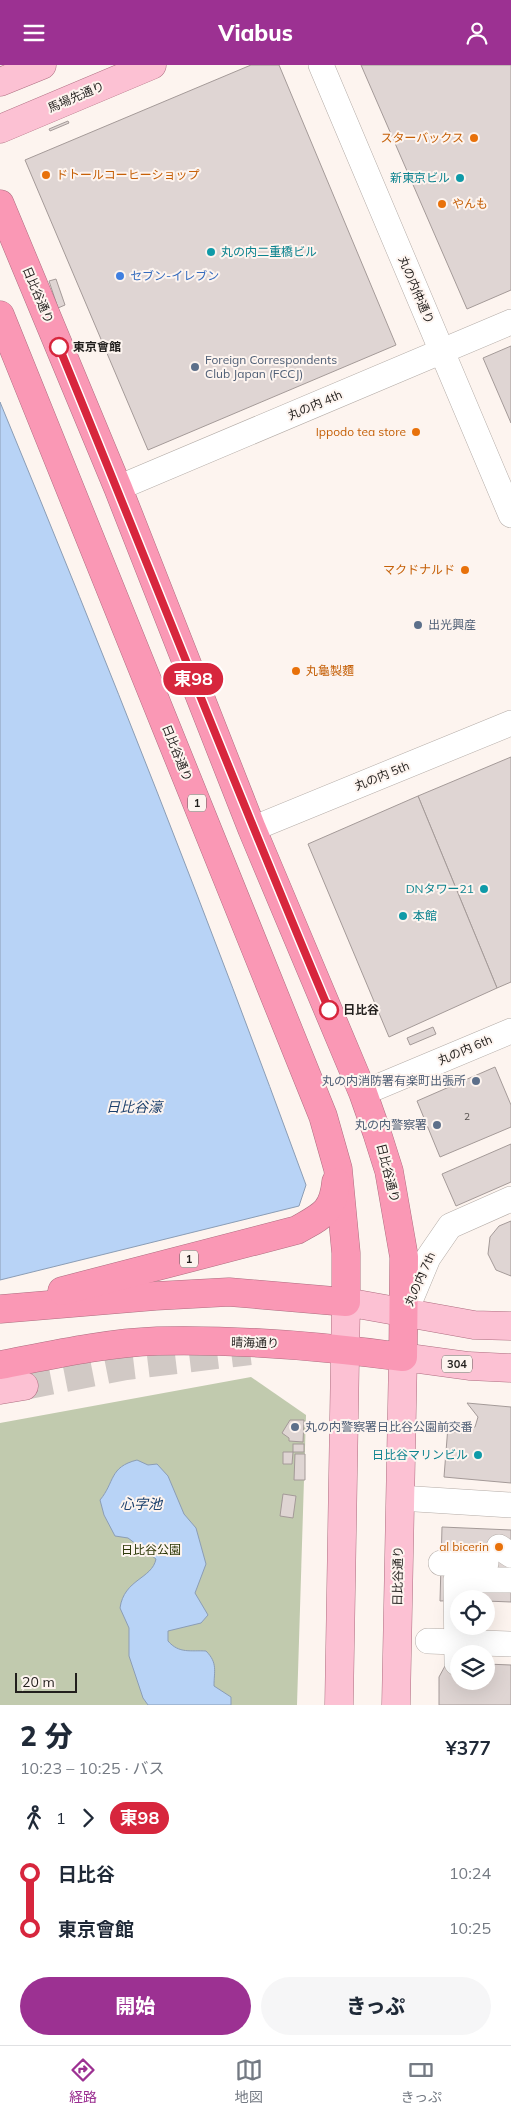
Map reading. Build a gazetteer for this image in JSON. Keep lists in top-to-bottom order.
{
  "streets": {
    "highway": ["日比谷通り", "1", "晴海通り"],
    "main road": ["馬場先通り", "304"],
    "street": [
      "丸の内仲通り",
      "丸の内 4th",
      "丸の内 5th",
      "丸の内 6th",
      "丸の内 7th"
    ]
  },
  "crossings": [
    ["丸の内仲通り", "丸の内 4th"],
    ["日比谷通り", "丸の内 4th"],
    ["日比谷通り", "丸の内 5th"],
    ["日比谷通り", "1"],
    ["日比谷通り", "丸の内 6th"],
    ["日比谷通り", "丸の内 7th"],
    ["日比谷通り", "晴海通り"]
  ],
  "water": ["日比谷濠", "心字池"],
  "parks": ["日比谷公園"],
  "places": [
    "スターバックス",
    "ドトールコーヒーショップ",
    "新東京ビル",
    "やんも",
    "丸の内二重橋ビル",
    "セブン-イレブン",
    "東京會館",
    "Foreign Correspondents Club Japan (FCCJ)",
    "Ippodo tea store",
    "マクドナルド",
    "出光興産",
    "丸龜製麵",
    "DNタワー21",
    "本館",
    "日比谷",
    "丸の内消防署有楽町出張所",
    "丸の内警察署",
    "丸の内警察署日比谷公園前交番",
    "日比谷マリンビル",
    "al bicerin"
  ],
  "lines": ["bus line 東98"],
  "house_numbers": ["2"],
  "scale_bar": "20 m",
  "page": {
    "header": "Viabus",
    "on_map": "東98",
    "scale": "20 m",
    "heading": ["2 分", "10:23 – 10:25 · バス", "¥377"],
    "legs": ["1", "東98"],
    "list": [
      {
        "name": "日比谷",
        "value": "10:24"
      },
      {
        "name": "東京會館",
        "value": "10:25"
      }
    ],
    "buttons": ["開始", "きっぷ"],
    "tabs": ["経路", "地図", "きっぷ"]
  }
}
